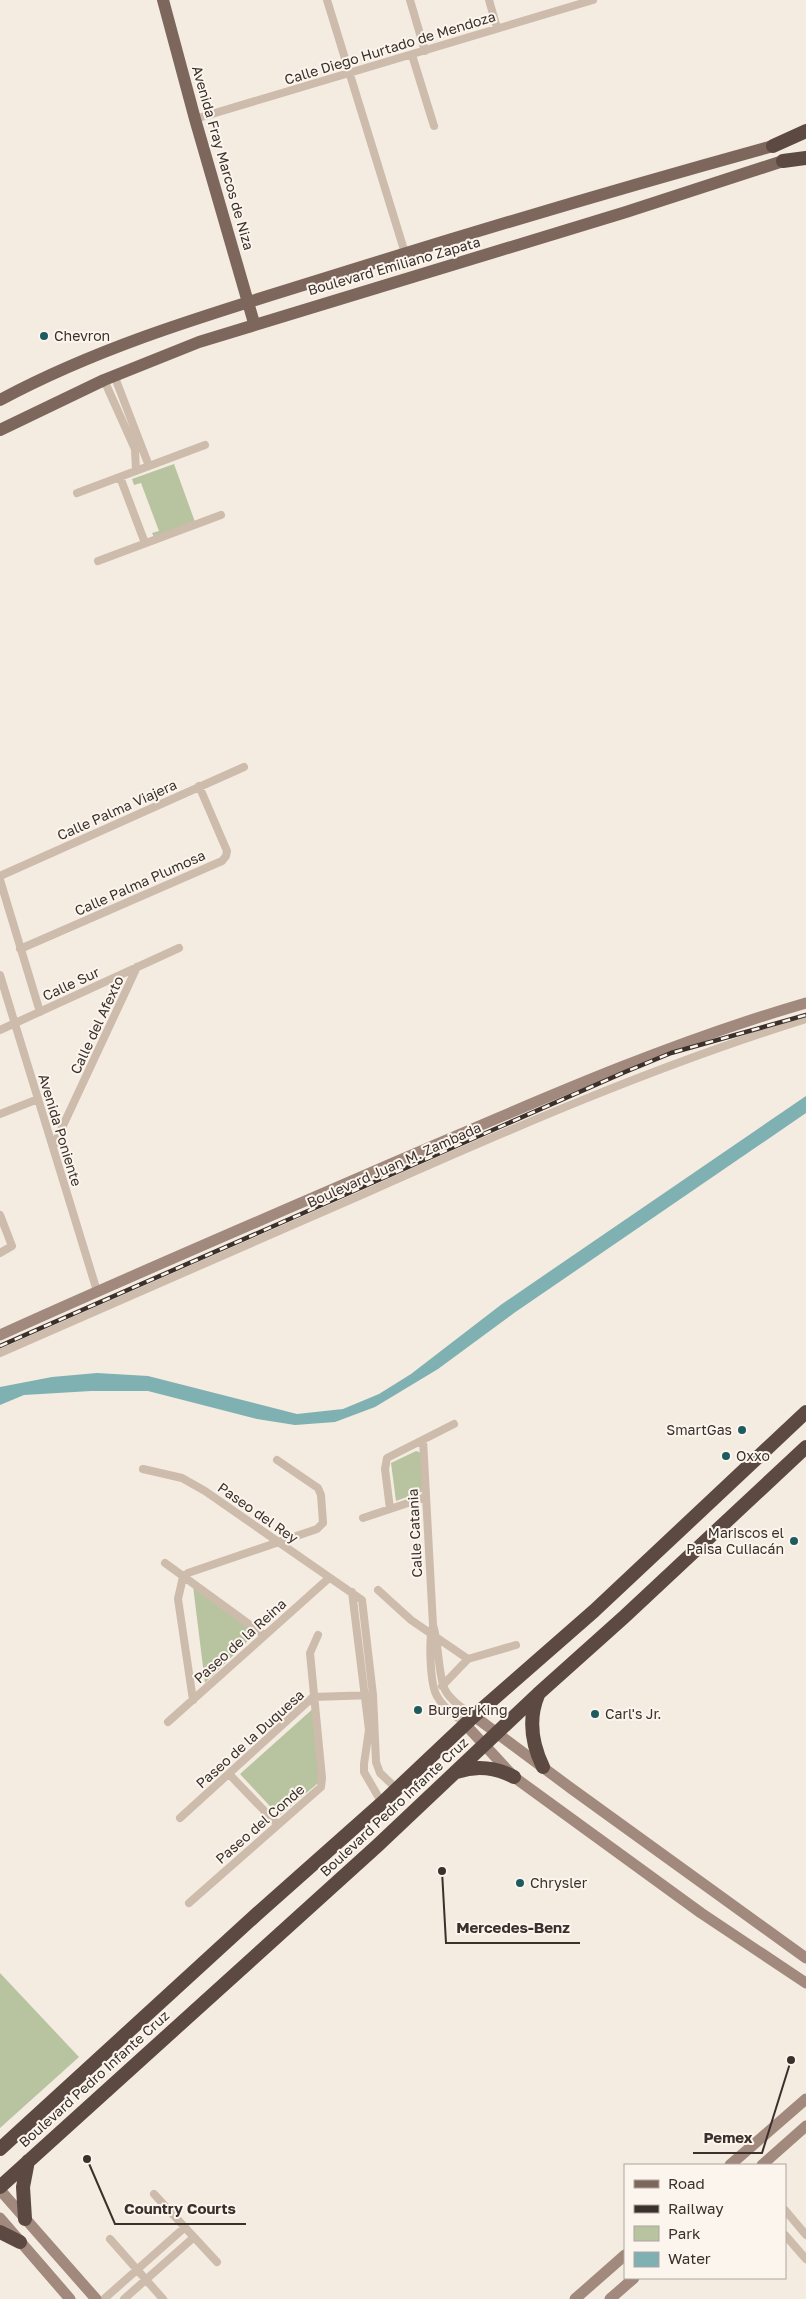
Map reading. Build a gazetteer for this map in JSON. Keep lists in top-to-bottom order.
{
  "streets": {
    "highway": ["Boulevard Pedro Infante Cruz"],
    "main road": ["Avenida Fray Marcos de Niza", "Boulevard Emiliano Zapata"],
    "street": [
      "Calle Diego Hurtado de Mendoza",
      "Calle Palma Viajera",
      "Calle Palma Plumosa",
      "Calle Sur",
      "Calle del Afexto",
      "Avenida Poniente",
      "Boulevard Juan M. Zambada",
      "Paseo del Rey",
      "Calle Catania",
      "Paseo de la Reina",
      "Paseo de la Duquesa",
      "Paseo del Conde"
    ]
  },
  "crossings": [
    ["Calle Diego Hurtado de Mendoza", "Avenida Fray Marcos de Niza"],
    ["Avenida Fray Marcos de Niza", "Boulevard Emiliano Zapata"],
    ["Calle Palma Viajera", "Calle Palma Plumosa"],
    ["Calle Sur", "Calle del Afexto"],
    ["Calle Sur", "Avenida Poniente"],
    ["Calle del Afexto", "Avenida Poniente"],
    ["Avenida Poniente", "Boulevard Juan M. Zambada"],
    ["Paseo del Rey", "Paseo de la Reina"],
    ["Paseo del Rey", "Paseo de la Duquesa"],
    ["Paseo del Rey", "Boulevard Pedro Infante Cruz"],
    ["Paseo de la Duquesa", "Paseo del Conde"]
  ],
  "places": [
    "Chevron",
    "SmartGas",
    "Oxxo",
    "Mariscos el Paisa Culiacán",
    "Burger King",
    "Carl's Jr.",
    "Mercedes-Benz",
    "Chrysler",
    "Pemex",
    "Country Courts"
  ],
  "legend": [
    "Road",
    "Railway",
    "Park",
    "Water"
  ]
}
